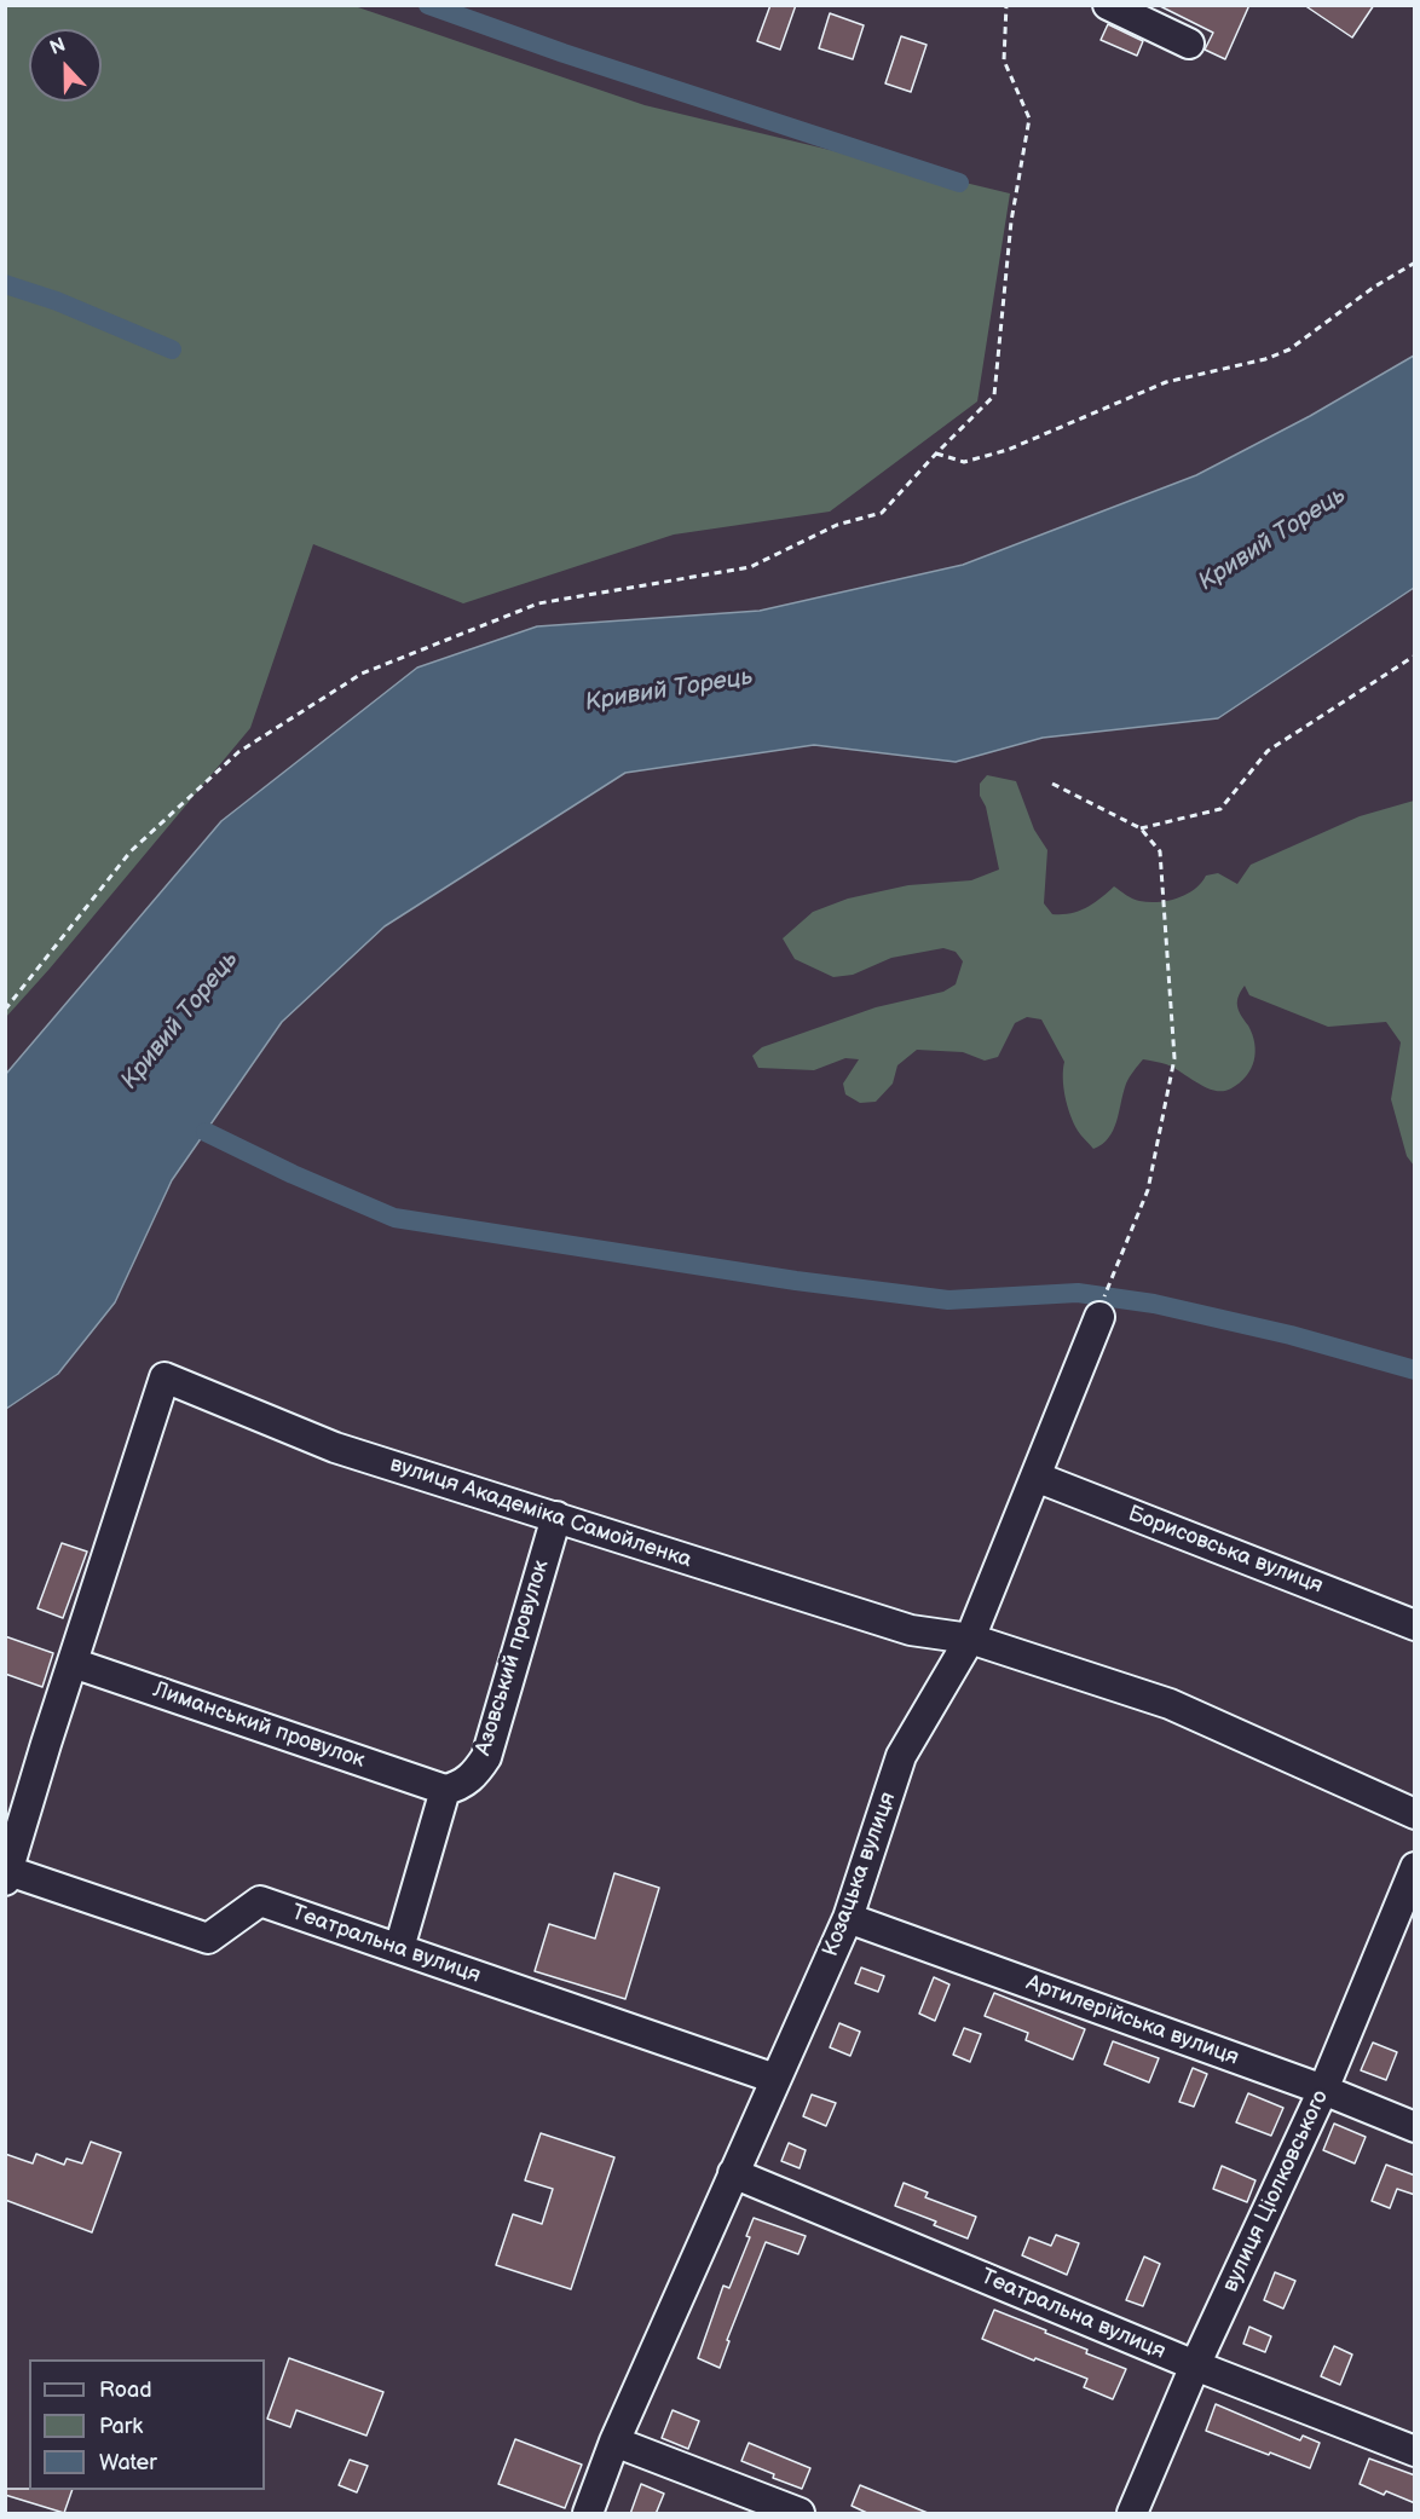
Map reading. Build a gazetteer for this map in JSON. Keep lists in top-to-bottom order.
{
  "streets": {
    "street": [
      "вулиця Академіка Самойленка",
      "Борисовська вулиця",
      "Азовський провулок",
      "Лиманський провулок",
      "Козацька вулиця",
      "Театральна вулиця",
      "Артилерійська вулиця",
      "вулиця Ціолковського"
    ]
  },
  "crossings": [
    ["вулиця Академіка Самойленка", "Азовський провулок"],
    ["вулиця Академіка Самойленка", "Лиманський провулок"],
    ["вулиця Академіка Самойленка", "Козацька вулиця"],
    ["вулиця Академіка Самойленка", "Театральна вулиця"],
    ["Борисовська вулиця", "Козацька вулиця"],
    ["Азовський провулок", "Лиманський провулок"],
    ["Козацька вулиця", "Театральна вулиця"],
    ["Козацька вулиця", "Артилерійська вулиця"],
    ["Театральна вулиця", "вулиця Ціолковського"],
    ["Артилерійська вулиця", "вулиця Ціолковського"]
  ],
  "water": ["Кривий Торець"],
  "legend": ["Road", "Park", "Water"],
  "north": "top"
}
